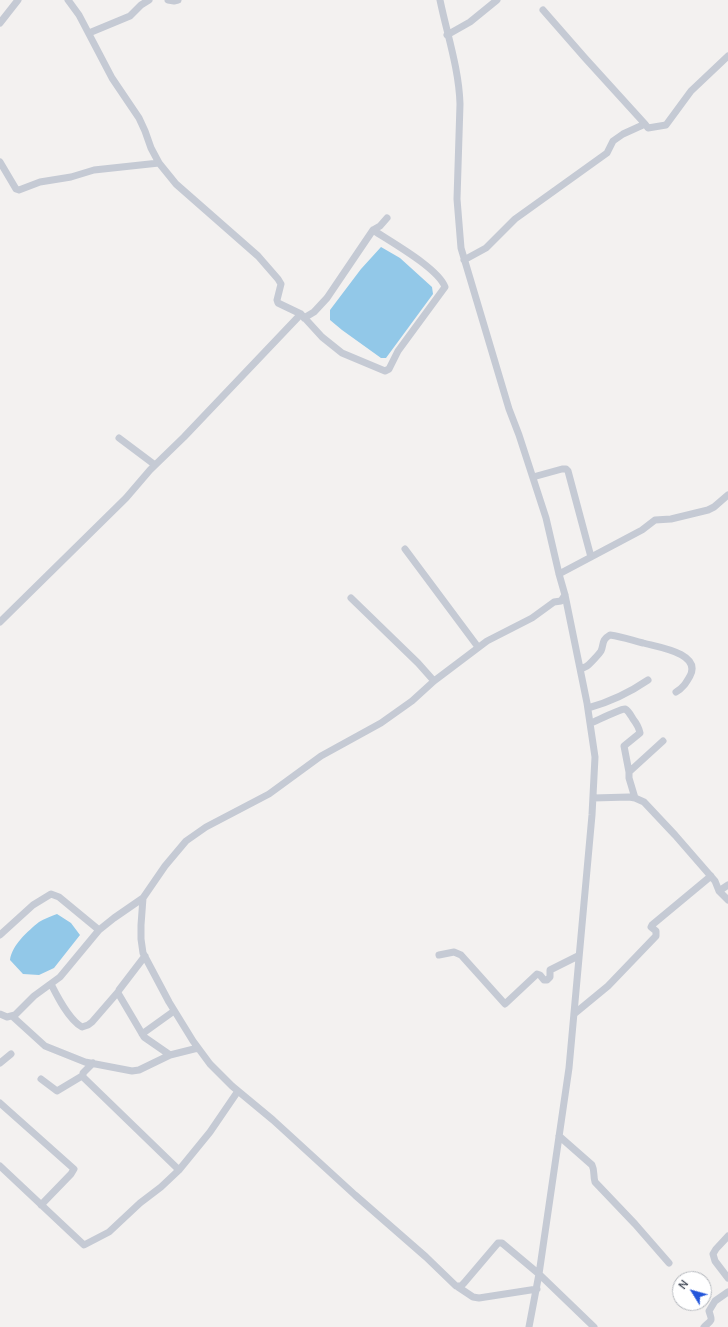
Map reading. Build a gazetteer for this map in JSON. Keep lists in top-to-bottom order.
{
  "north": "top left"
}
